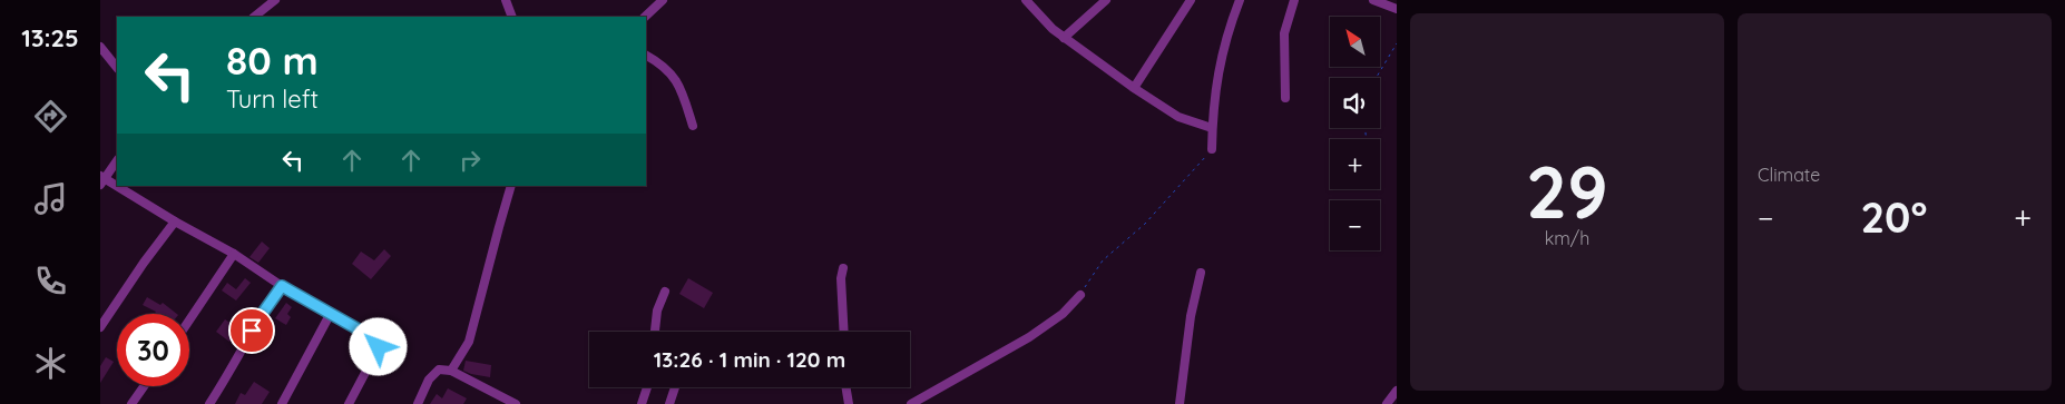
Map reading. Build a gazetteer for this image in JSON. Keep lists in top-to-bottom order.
{
  "north": "top left",
  "page": {
    "tabs": "13:25",
    "tile": [
      ["29", "km/h"],
      "Climate"
    ],
    "map_buttons": ["+", "−"],
    "turn": ["80 m", "Turn left"],
    "heat": ["−", "20°", "+"],
    "limit": "30",
    "trip": "13:26 · 1 min · 120 m"
  }
}
